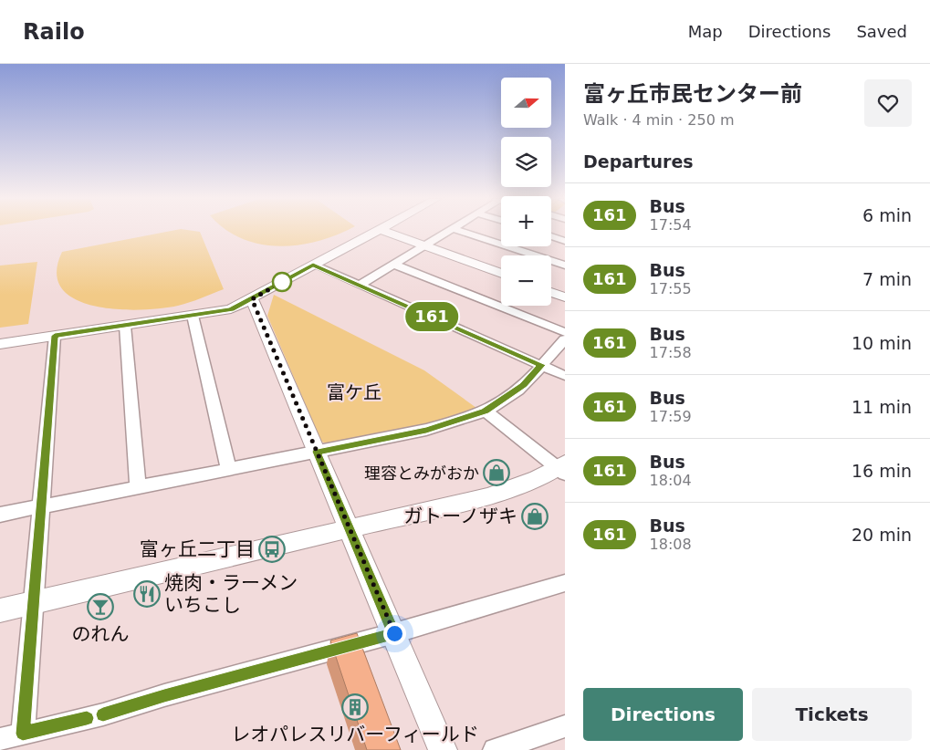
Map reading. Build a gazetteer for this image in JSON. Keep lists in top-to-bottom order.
{
  "districts": ["富ケ丘"],
  "places": {
    "shop": ["理容とみがおか", "ガトーノザキ"],
    "bus stop": ["富ヶ丘二丁目"],
    "restaurant": ["焼肉・ラーメン いちこし"],
    "bar": ["のれん"],
    "building": ["レオパレスリバーフィールド"]
  },
  "lines": ["bus line 161"],
  "north": "right",
  "page": {
    "header": "Railo",
    "nav": ["Map", "Directions", "Saved"],
    "on_map": "161",
    "heading": [
      ["富ヶ丘市民センター前", "Walk · 4 min · 250 m"],
      "Departures"
    ],
    "map_buttons": ["+", "−"],
    "list": [
      {
        "mark": "161",
        "name": "Bus",
        "note": "17:54",
        "value": "6 min"
      },
      {
        "mark": "161",
        "name": "Bus",
        "note": "17:55",
        "value": "7 min"
      },
      {
        "mark": "161",
        "name": "Bus",
        "note": "17:58",
        "value": "10 min"
      },
      {
        "mark": "161",
        "name": "Bus",
        "note": "17:59",
        "value": "11 min"
      },
      {
        "mark": "161",
        "name": "Bus",
        "note": "18:04",
        "value": "16 min"
      },
      {
        "mark": "161",
        "name": "Bus",
        "note": "18:08",
        "value": "20 min"
      }
    ],
    "buttons": ["Directions", "Tickets"]
  }
}
